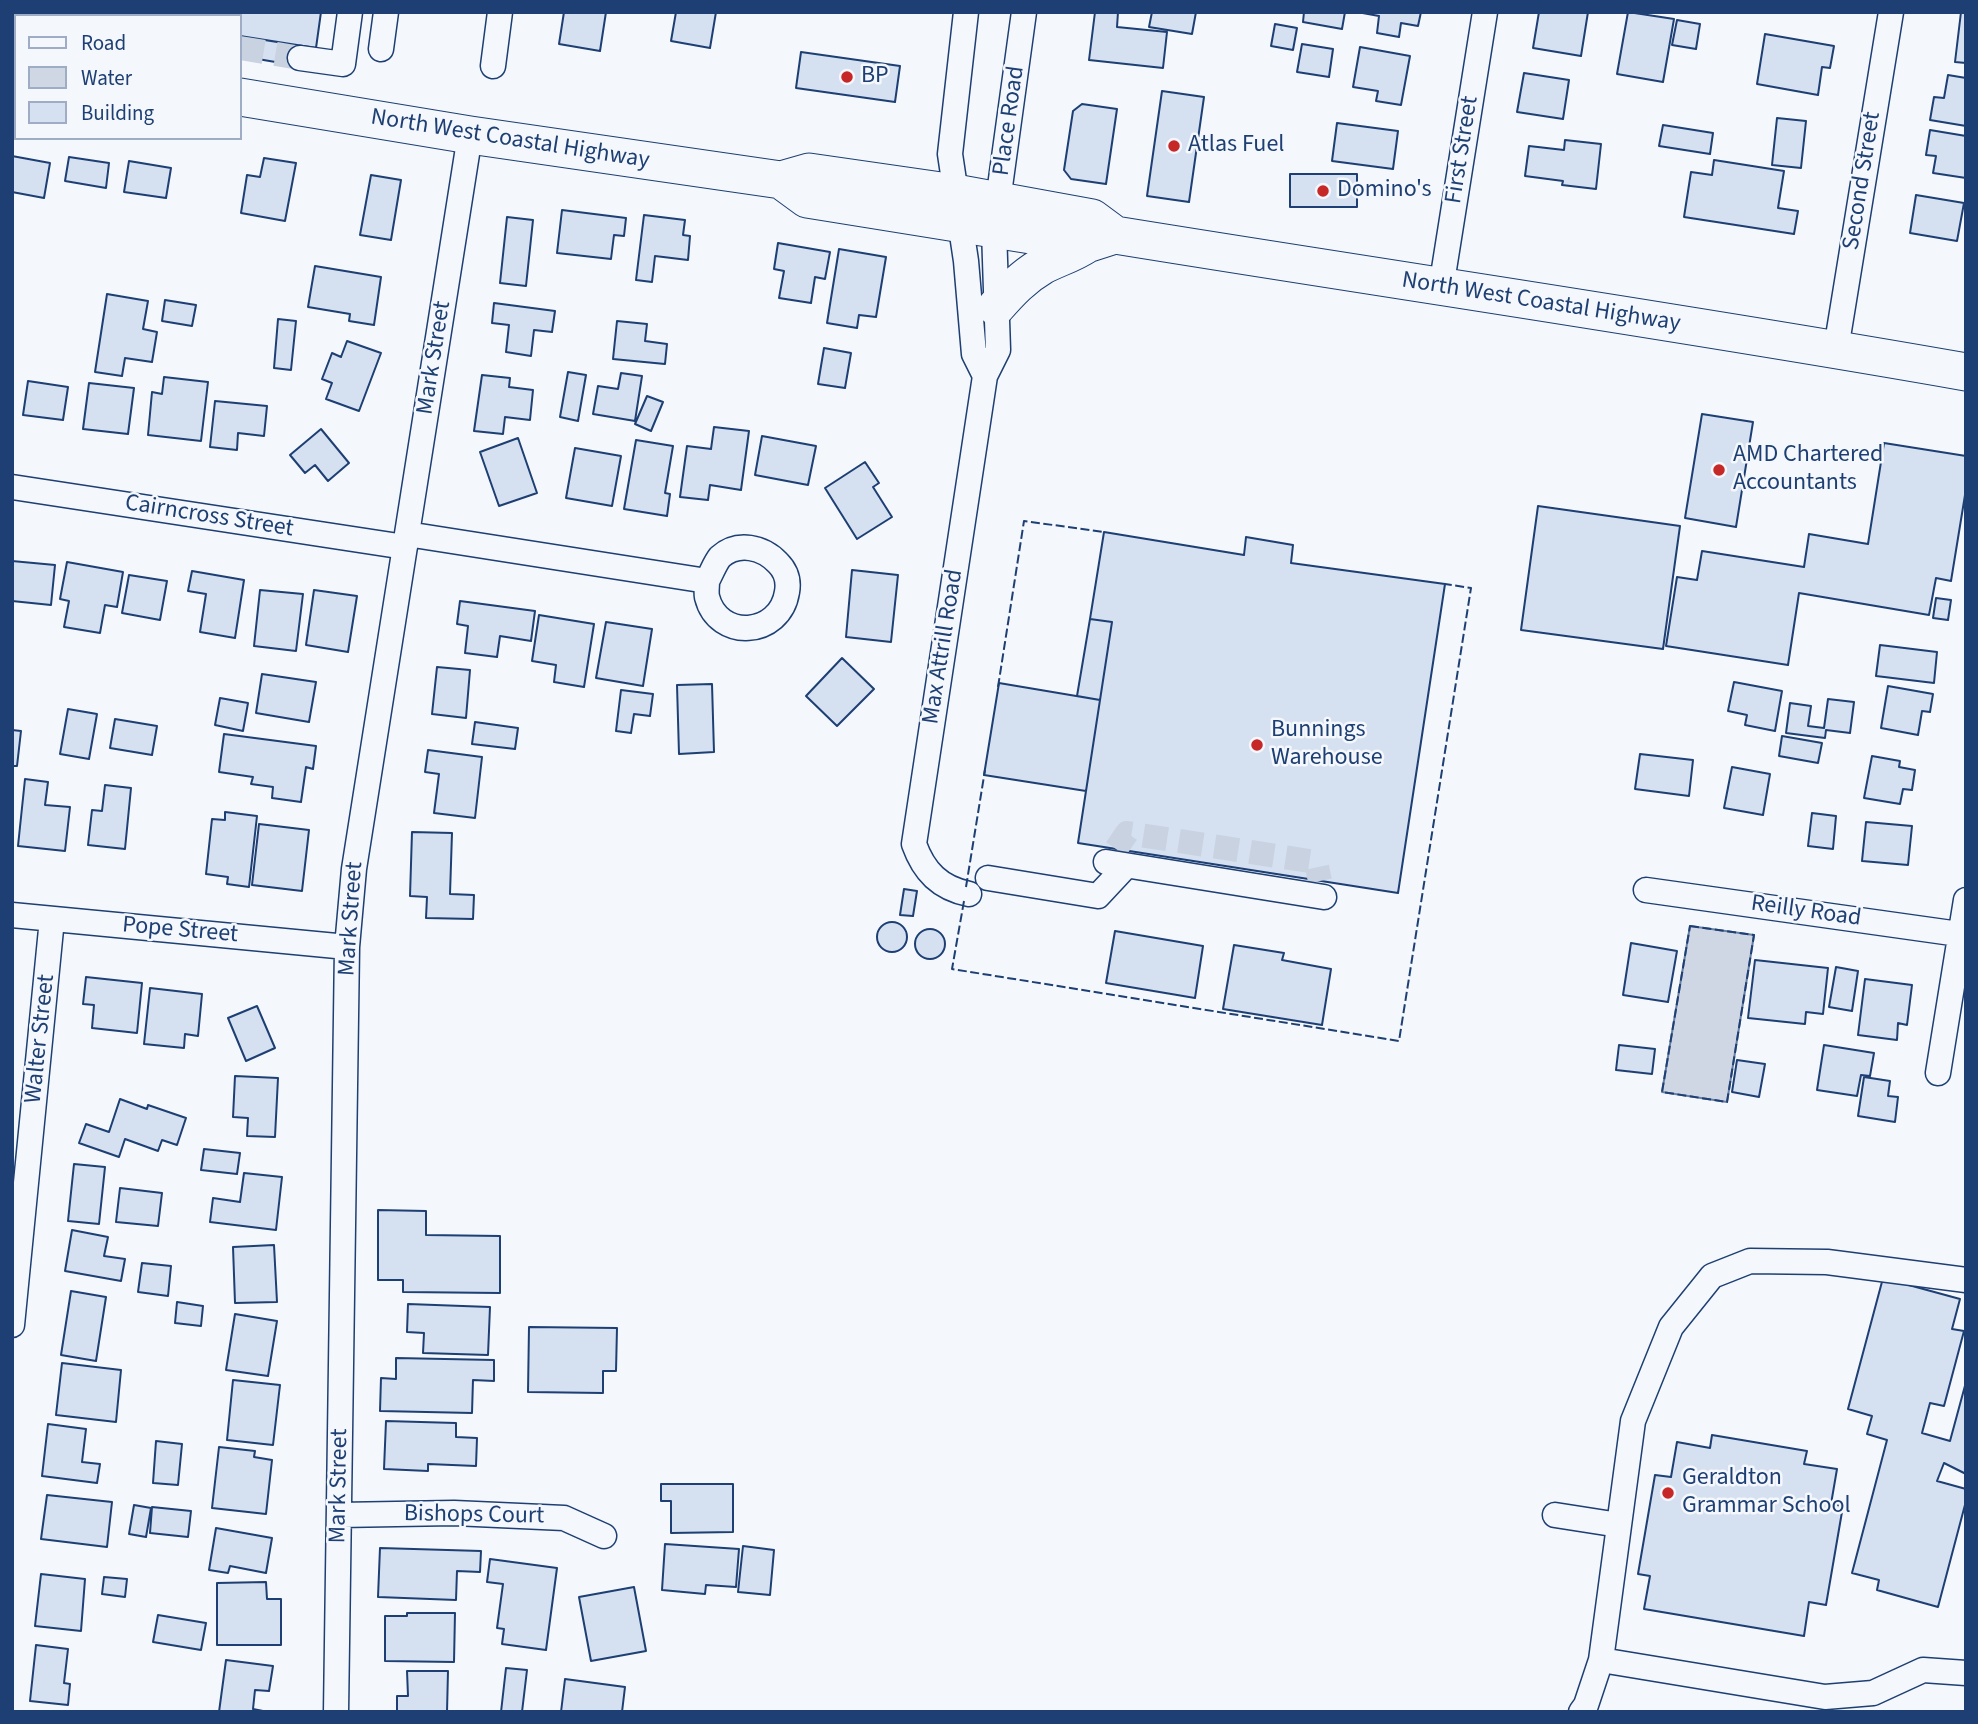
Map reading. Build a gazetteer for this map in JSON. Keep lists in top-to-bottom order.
{
  "streets": {
    "highway": ["North West Coastal Highway"],
    "street": [
      "Place Road",
      "First Street",
      "Second Street",
      "Mark Street",
      "Cairncross Street",
      "Max Attrill Road",
      "Reilly Road",
      "Pope Street",
      "Walter Street",
      "Bishops Court"
    ]
  },
  "crossings": [
    ["Place Road", "North West Coastal Highway"],
    ["Place Road", "Max Attrill Road"],
    ["North West Coastal Highway", "First Street"],
    ["North West Coastal Highway", "Second Street"],
    ["North West Coastal Highway", "Mark Street"],
    ["North West Coastal Highway", "Max Attrill Road"],
    ["Mark Street", "Cairncross Street"],
    ["Mark Street", "Pope Street"],
    ["Mark Street", "Bishops Court"],
    ["Pope Street", "Walter Street"]
  ],
  "places": [
    "BP",
    "Atlas Fuel",
    "Domino's",
    "AMD Chartered Accountants",
    "Bunnings Warehouse",
    "Geraldton Grammar School"
  ],
  "legend": ["Road", "Water", "Building"]
}
